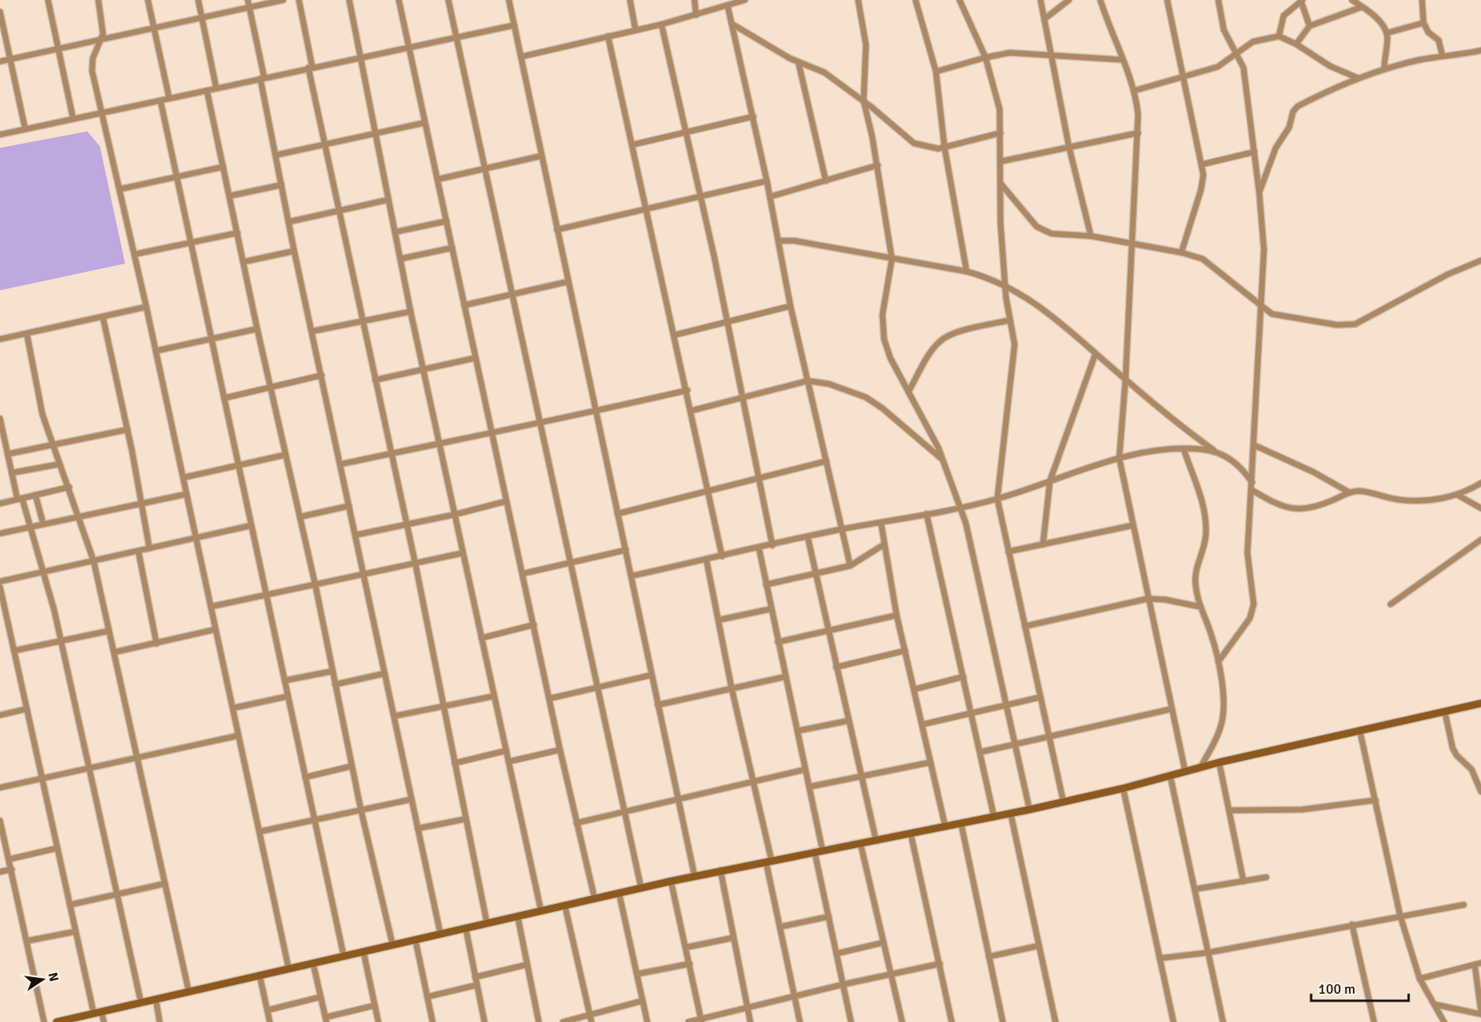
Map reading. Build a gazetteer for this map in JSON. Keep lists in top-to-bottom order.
{
  "scale_bar": "100 m",
  "north": "right"
}
